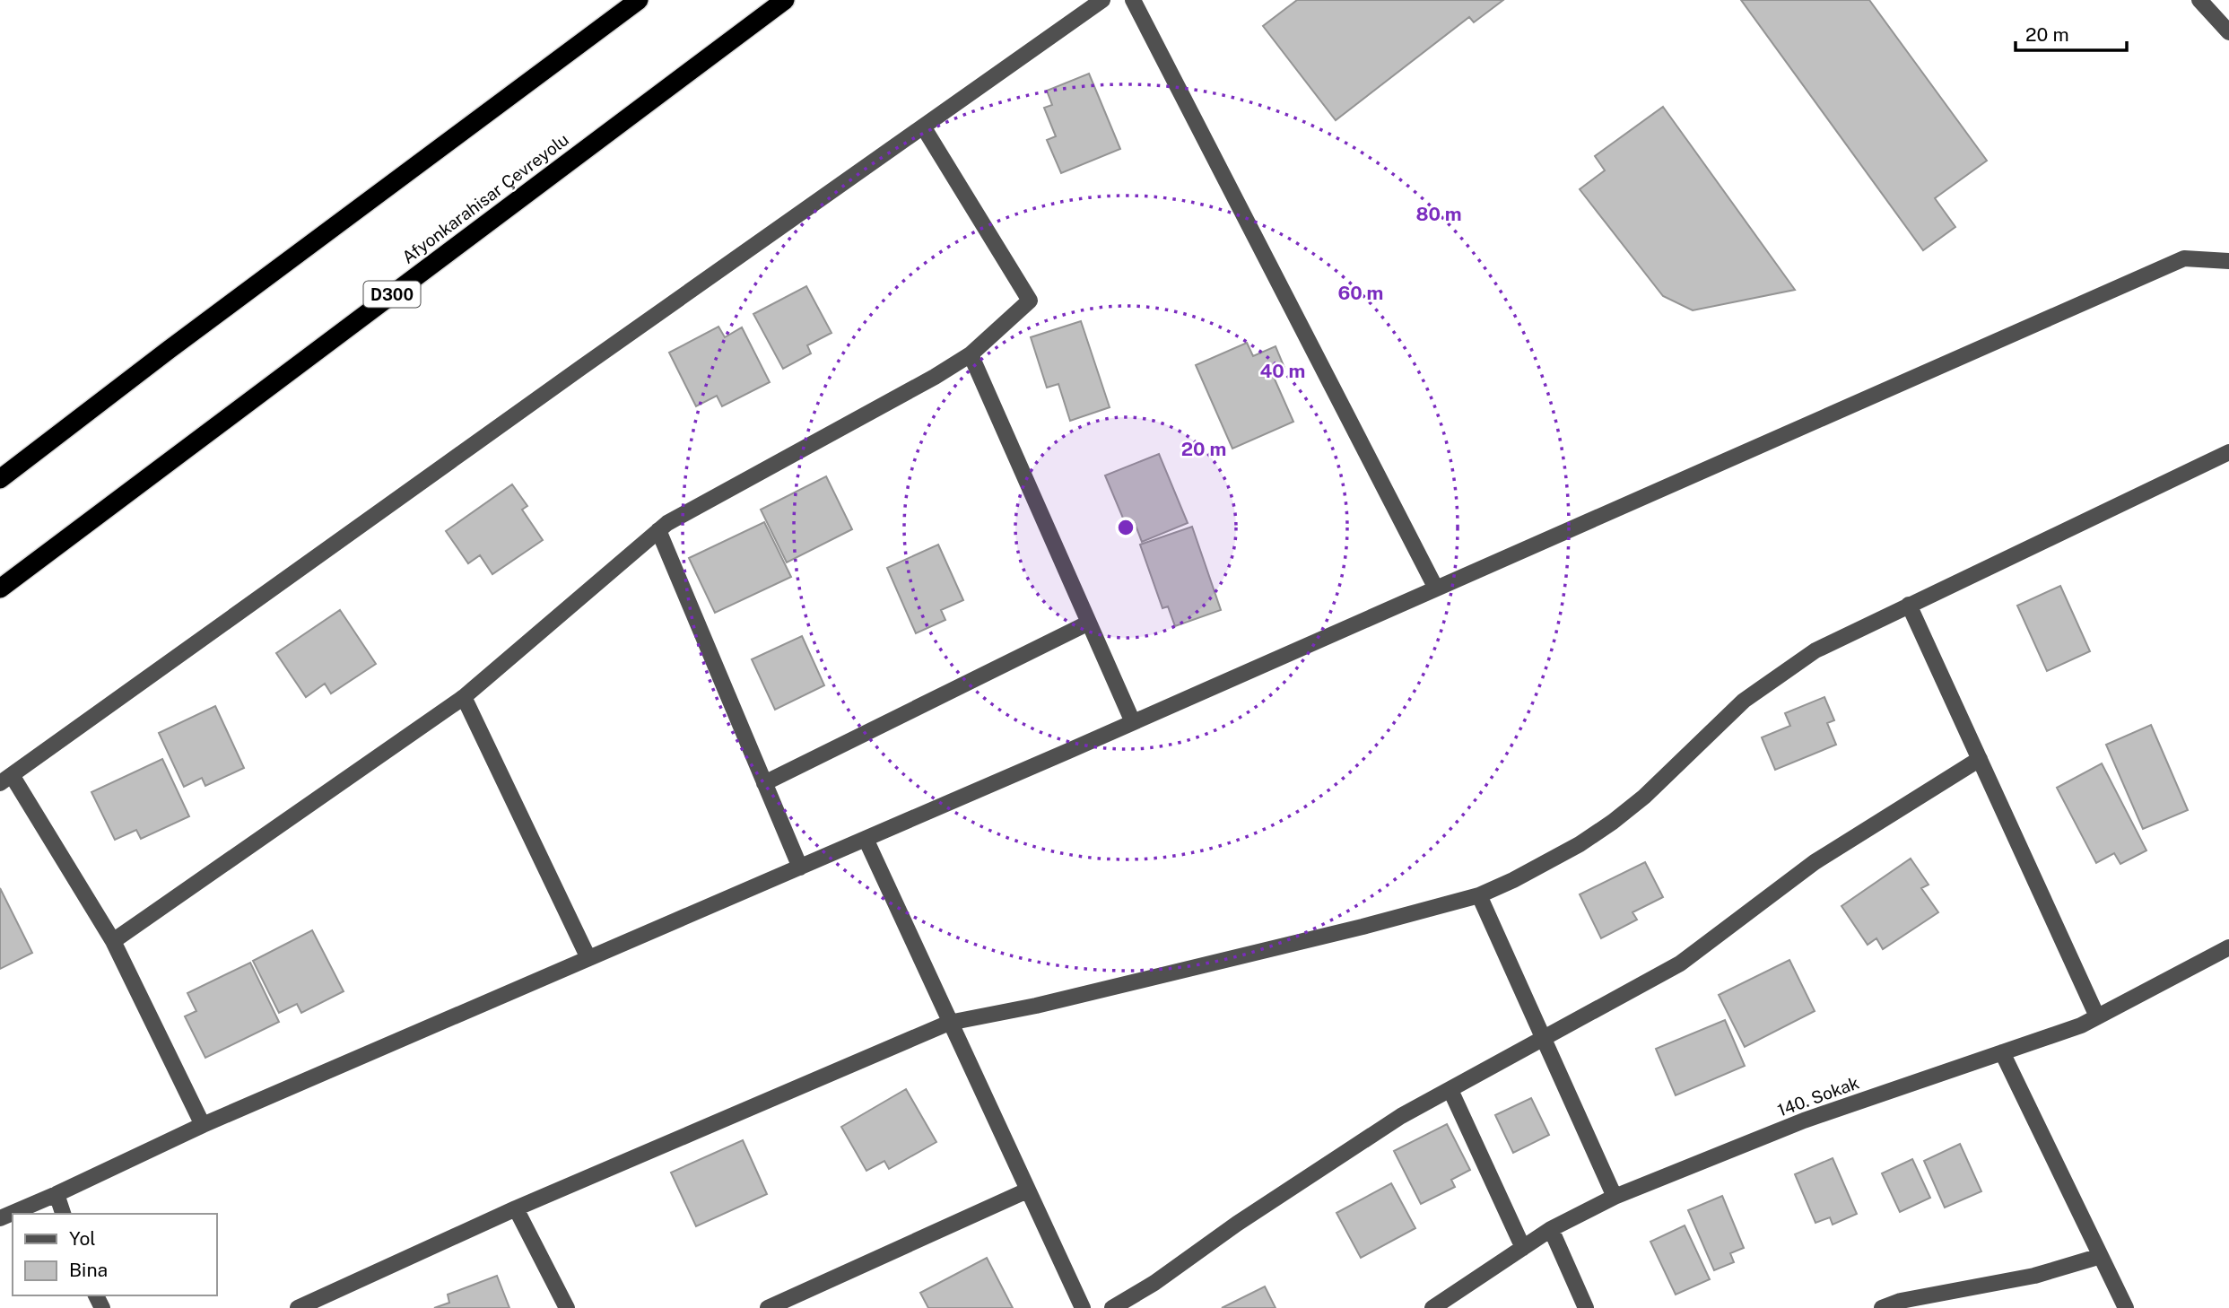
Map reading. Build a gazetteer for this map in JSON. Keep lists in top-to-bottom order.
{
  "streets": {
    "highway": ["Afyonkarahisar Çevreyolu", "D300"],
    "street": ["140. Sokak"]
  },
  "legend": ["Yol", "Bina"],
  "scale_bar": "20 m",
  "rings": [
    "80 m",
    "60 m",
    "40 m",
    "20 m"
  ]
}
